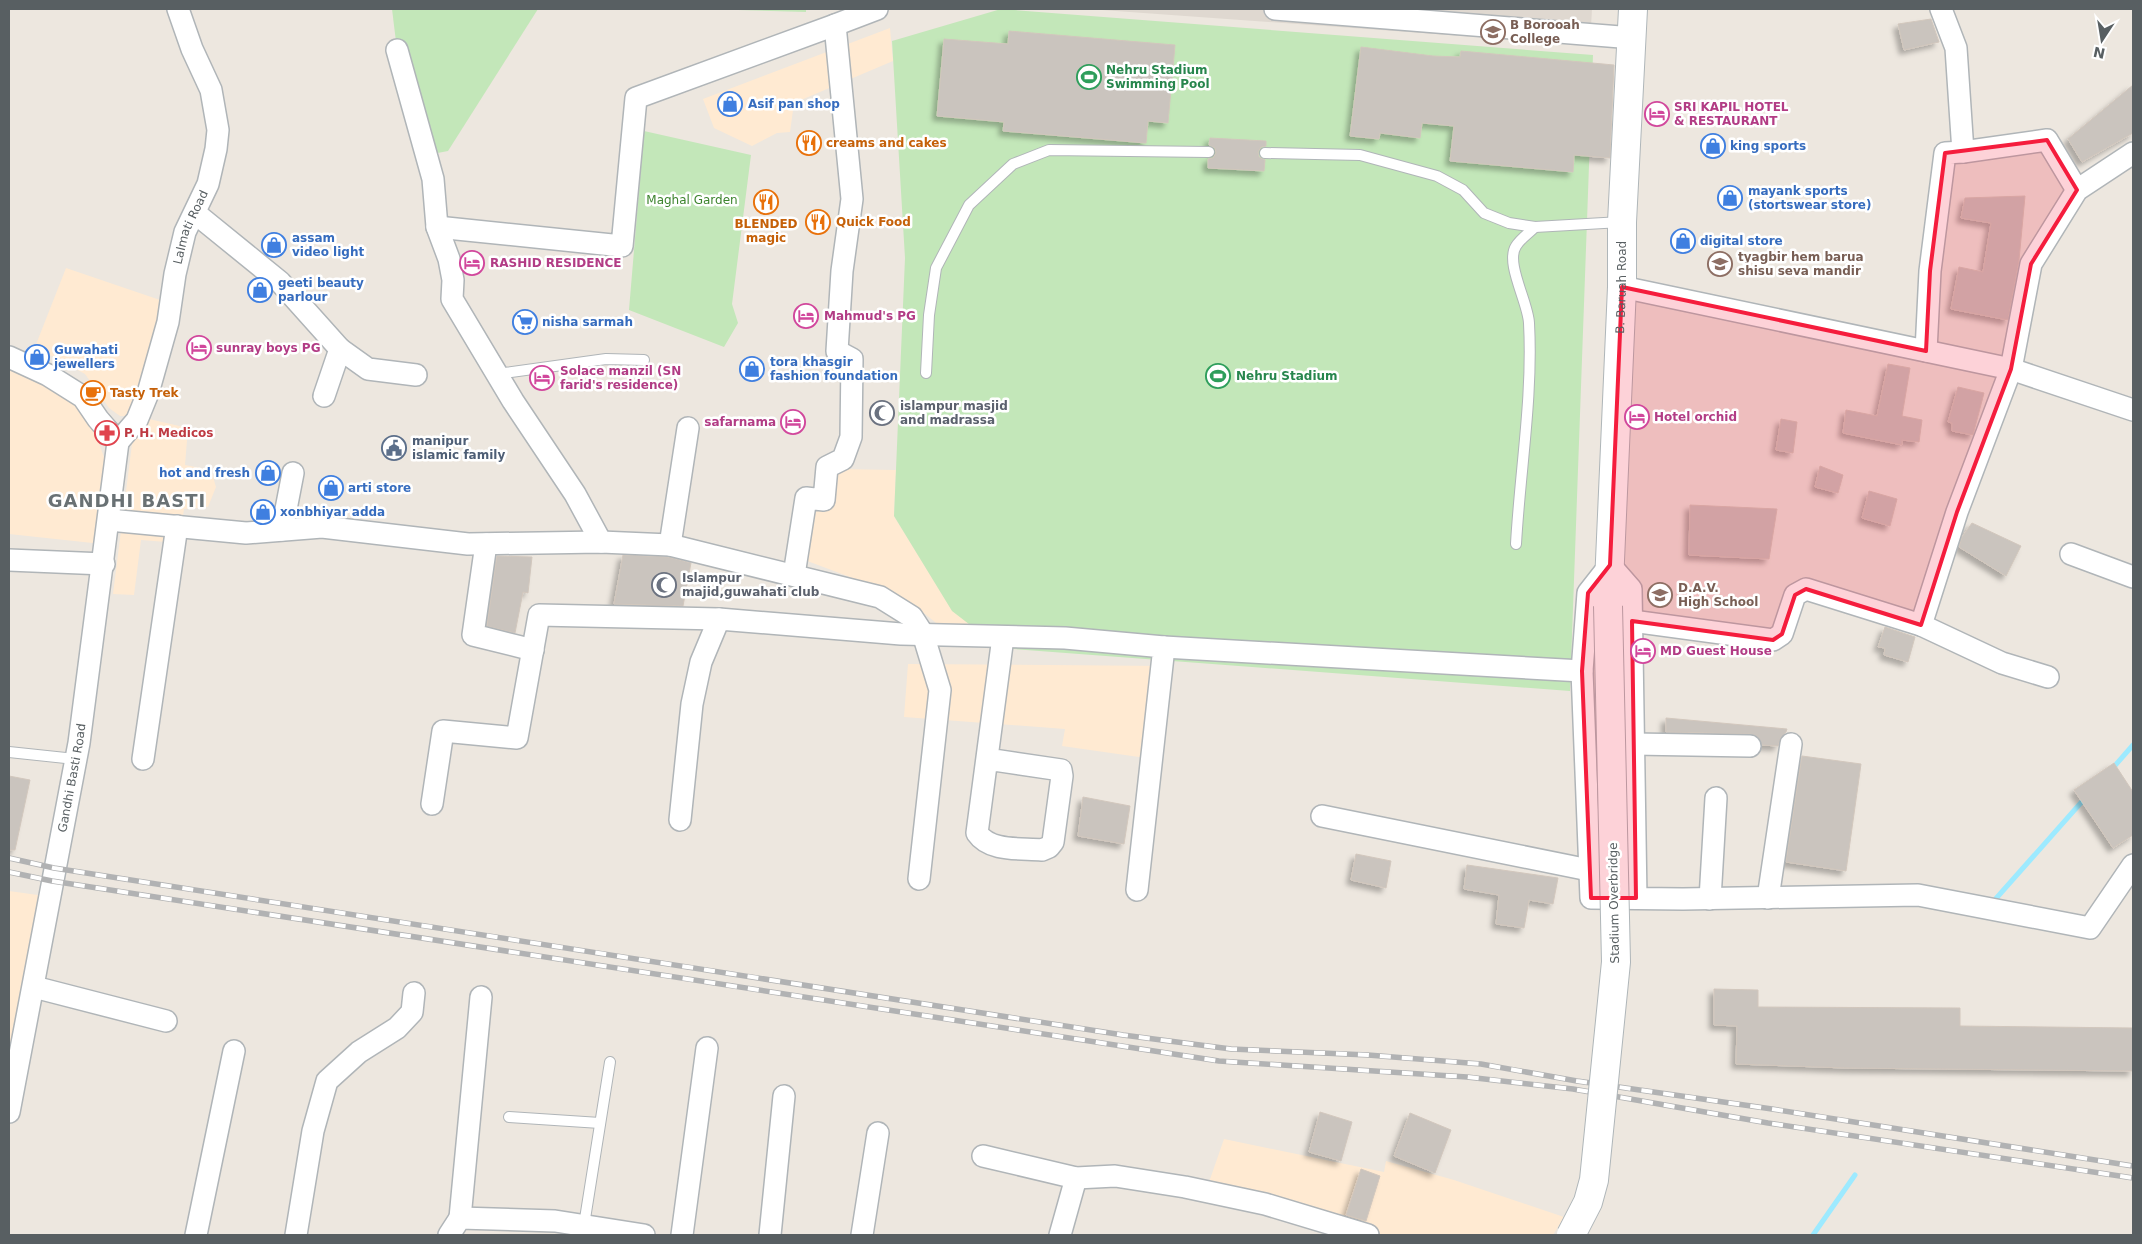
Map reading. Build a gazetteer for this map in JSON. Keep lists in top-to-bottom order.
{
  "streets": {
    "main road": ["B. Baruah Road", "Stadium Overbridge"],
    "street": ["Lalmati Road", "Gandhi Basti Road"]
  },
  "crossings": [
    ["Lalmati Road", "Gandhi Basti Road"],
    ["B. Baruah Road", "Stadium Overbridge"]
  ],
  "districts": ["GANDHI BASTI"],
  "parks": ["Maghal Garden"],
  "places": {
    "school or university": ["B Borooah College", "tyagbir hem barua shisu seva mandir", "D.A.V. High School"],
    "sports": ["Nehru Stadium Swimming Pool", "Nehru Stadium"],
    "shop": [
      "Asif pan shop",
      "king sports",
      "mayank sports (stortswear store)",
      "digital store",
      "assam video light",
      "geeti beauty parlour",
      "Guwahati jewellers",
      "tora khasgir fashion foundation",
      "hot and fresh",
      "arti store",
      "xonbhiyar adda"
    ],
    "hotel": [
      "SRI KAPIL HOTEL & RESTAURANT",
      "RASHID RESIDENCE",
      "Mahmud's PG",
      "sunray boys PG",
      "Solace manzil (SN farid's residence)",
      "Hotel orchid",
      "safarnama",
      "MD Guest House"
    ],
    "restaurant": ["creams and cakes", "BLENDED magic", "Quick Food"],
    "supermarket": ["nisha sarmah"],
    "cafe": ["Tasty Trek"],
    "mosque": ["islampur masjid and madrassa", "Islampur majid,guwahati club"],
    "pharmacy": ["P. H. Medicos"],
    "public building": ["manipur islamic family"]
  },
  "north": "bottom"
}
